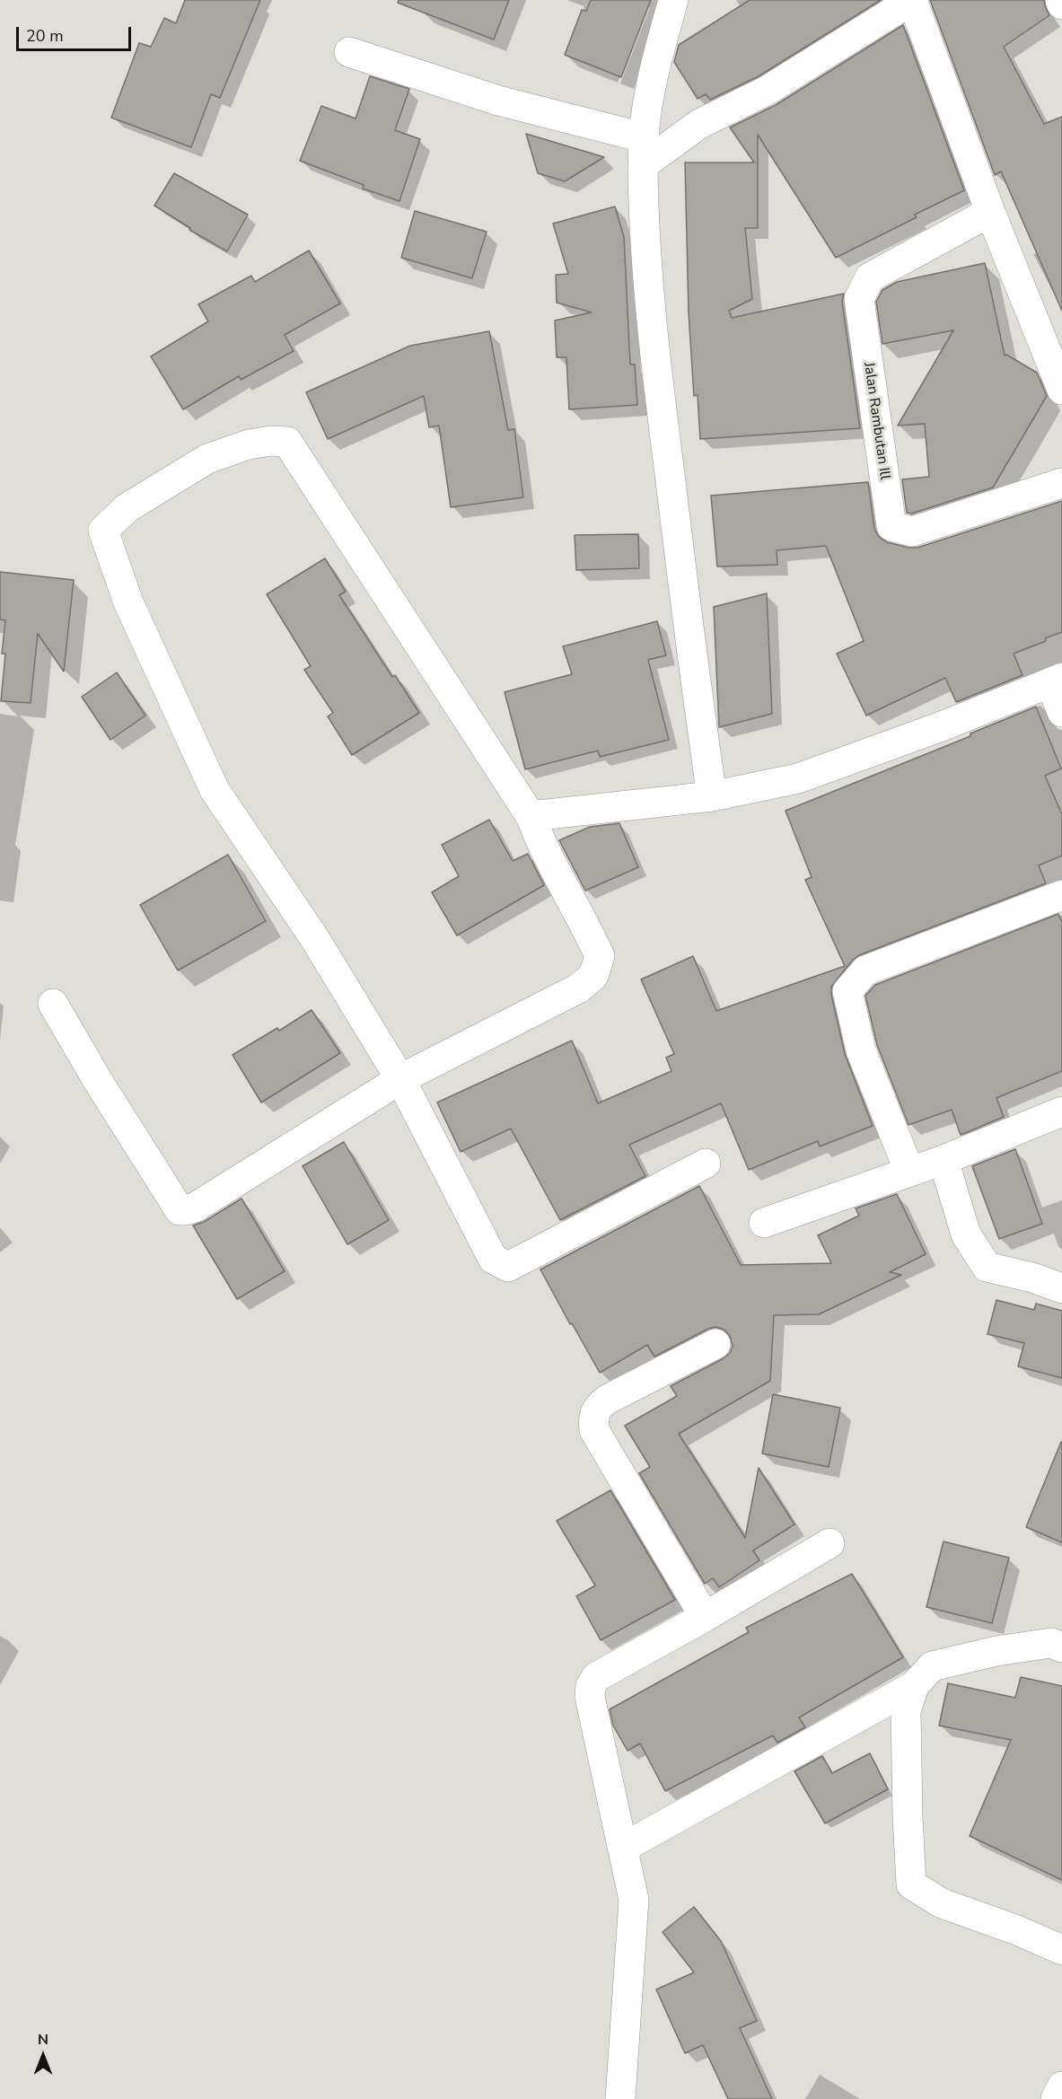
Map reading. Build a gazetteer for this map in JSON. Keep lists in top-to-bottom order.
{
  "streets": {
    "street": ["Jalan Rambutan Ill"]
  },
  "scale_bar": "20 m",
  "north": "top"
}
